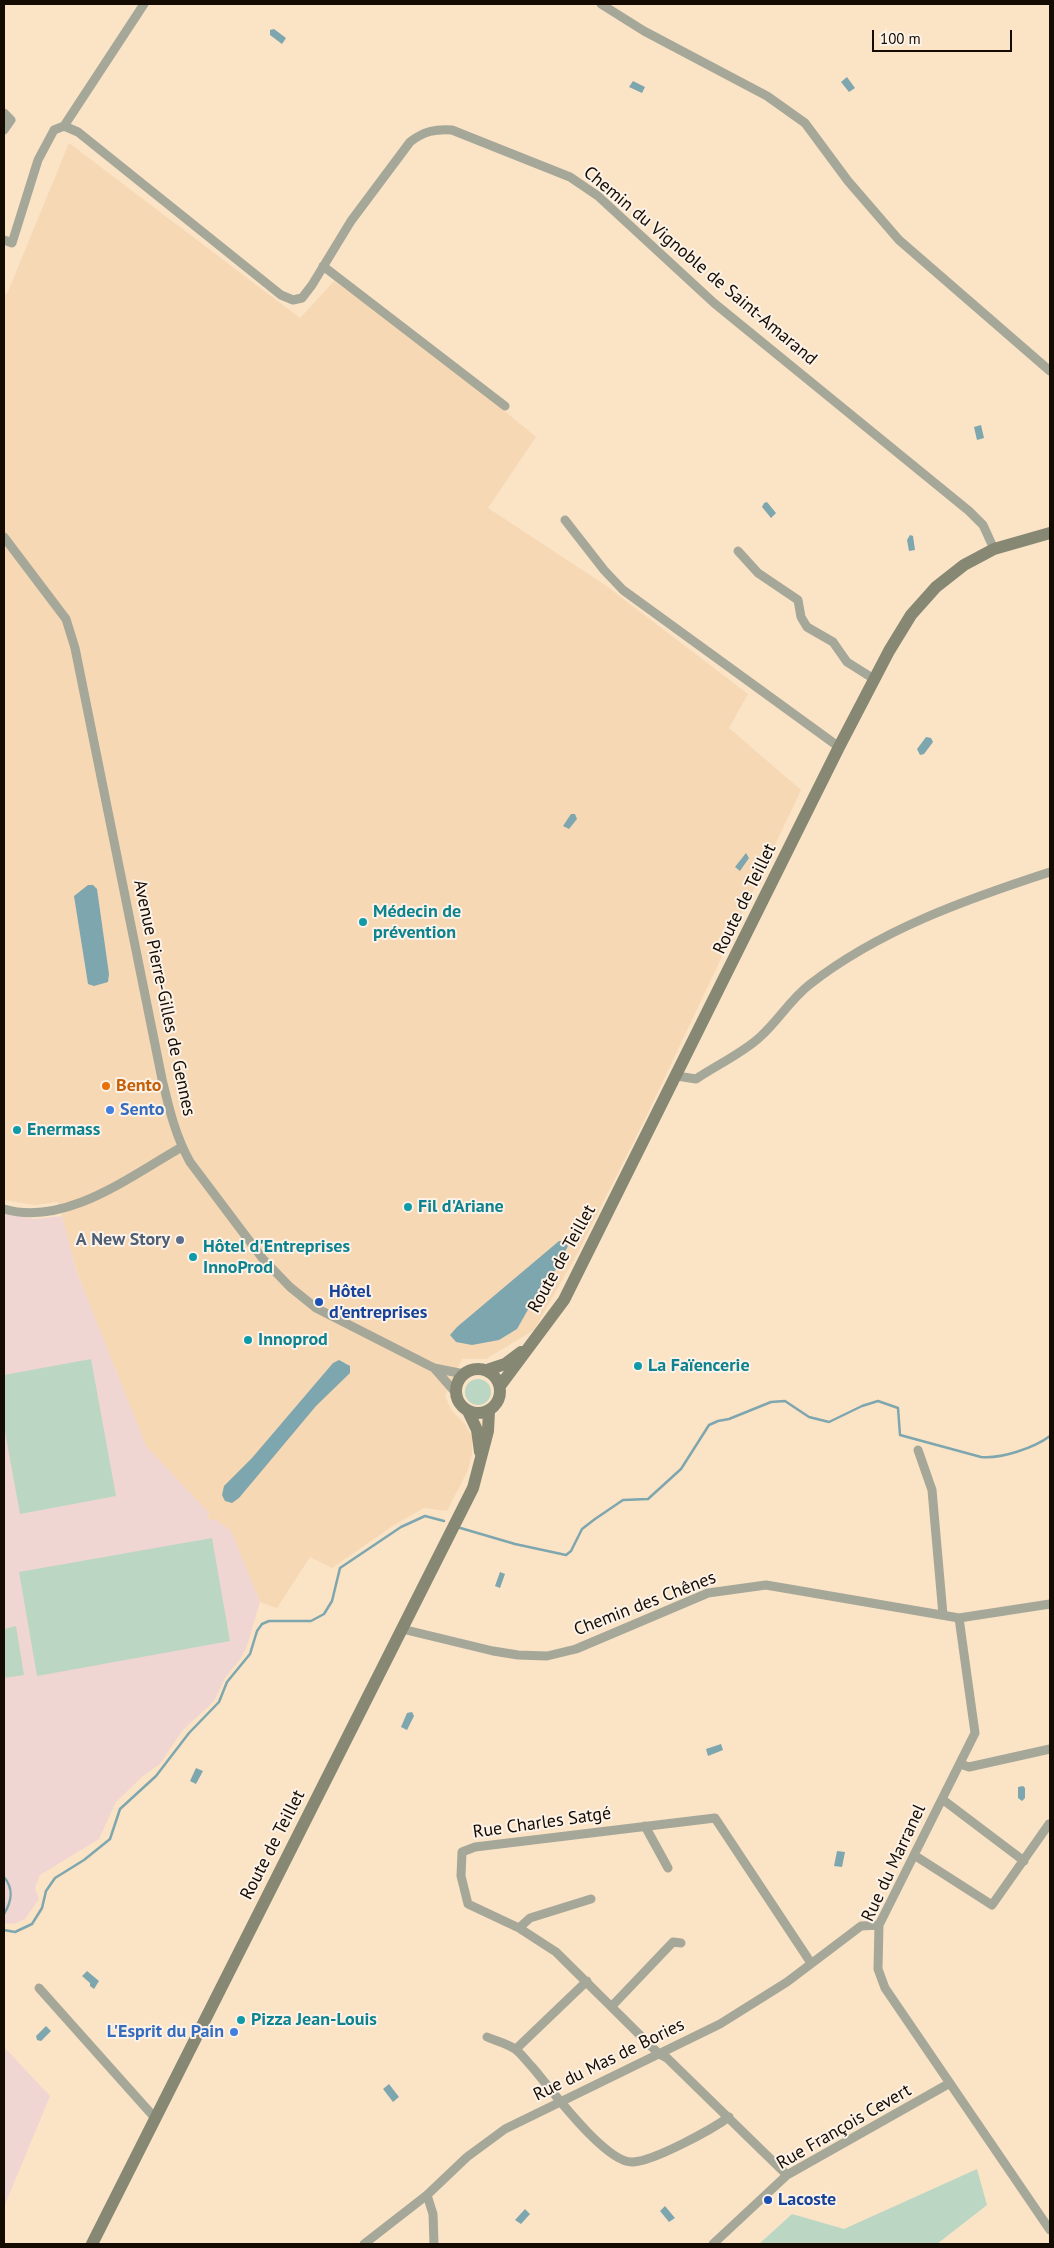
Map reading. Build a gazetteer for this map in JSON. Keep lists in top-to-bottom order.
{
  "streets": {
    "main road": ["Route de Teillet"],
    "street": [
      "Chemin du Vignoble de Saint-Amarand",
      "Avenue Pierre-Gilles de Gennes",
      "Chemin des Chênes",
      "Rue Charles Satgé",
      "Rue du Marranel",
      "Rue du Mas de Bories",
      "Rue François Cevert"
    ]
  },
  "crossings": [
    ["Chemin du Vignoble de Saint-Amarand", "Route de Teillet"],
    ["Route de Teillet", "Avenue Pierre-Gilles de Gennes"],
    ["Route de Teillet", "Chemin des Chênes"],
    ["Chemin des Chênes", "Rue du Marranel"],
    ["Rue Charles Satgé", "Rue du Mas de Bories"],
    ["Rue Charles Satgé", "Rue François Cevert"],
    ["Rue du Marranel", "Rue du Mas de Bories"],
    ["Rue du Marranel", "Rue François Cevert"]
  ],
  "places": [
    "Médecin de prévention",
    "Bento",
    "Sento",
    "Enermass",
    "Fil d'Ariane",
    "A New Story",
    "Hôtel d'Entreprises InnoProd",
    "Hôtel d'entreprises",
    "Innoprod",
    "La Faïencerie",
    "Pizza Jean-Louis",
    "L'Esprit du Pain",
    "Lacoste"
  ],
  "scale_bar": "100 m"
}
